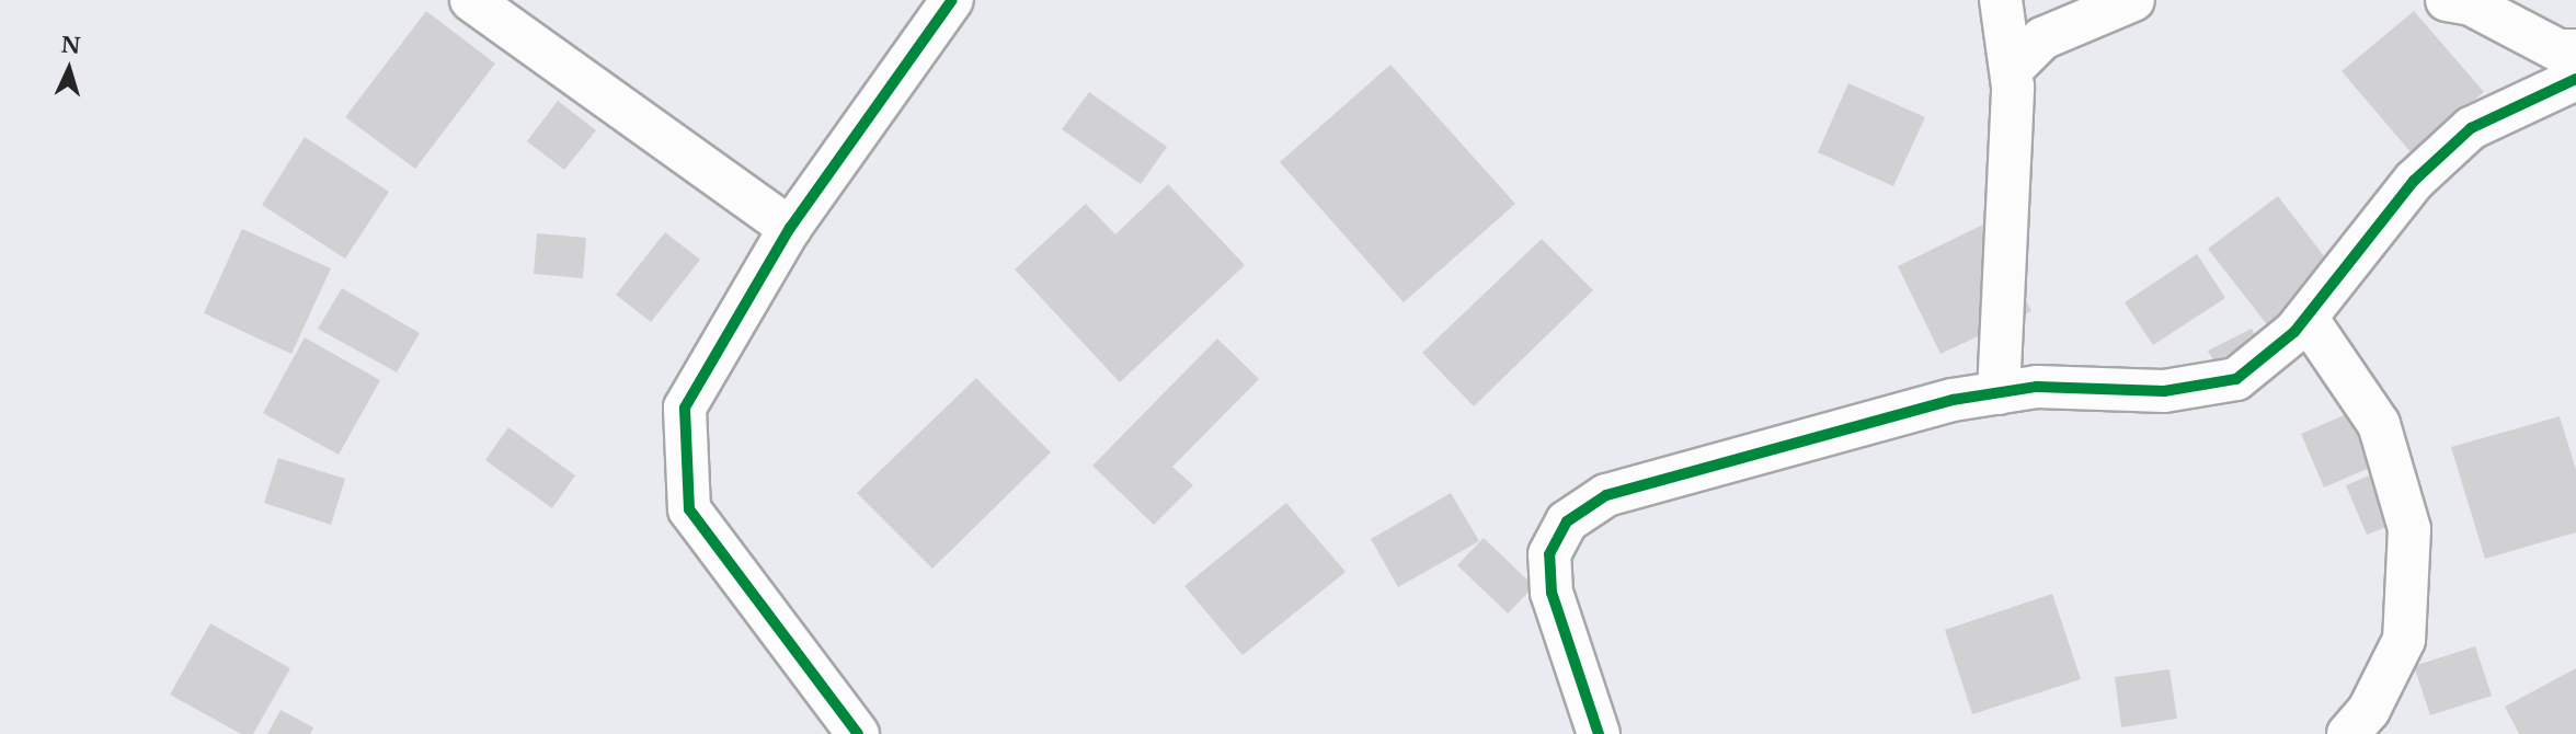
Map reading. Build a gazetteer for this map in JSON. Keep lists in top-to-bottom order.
{
  "north": "top"
}
